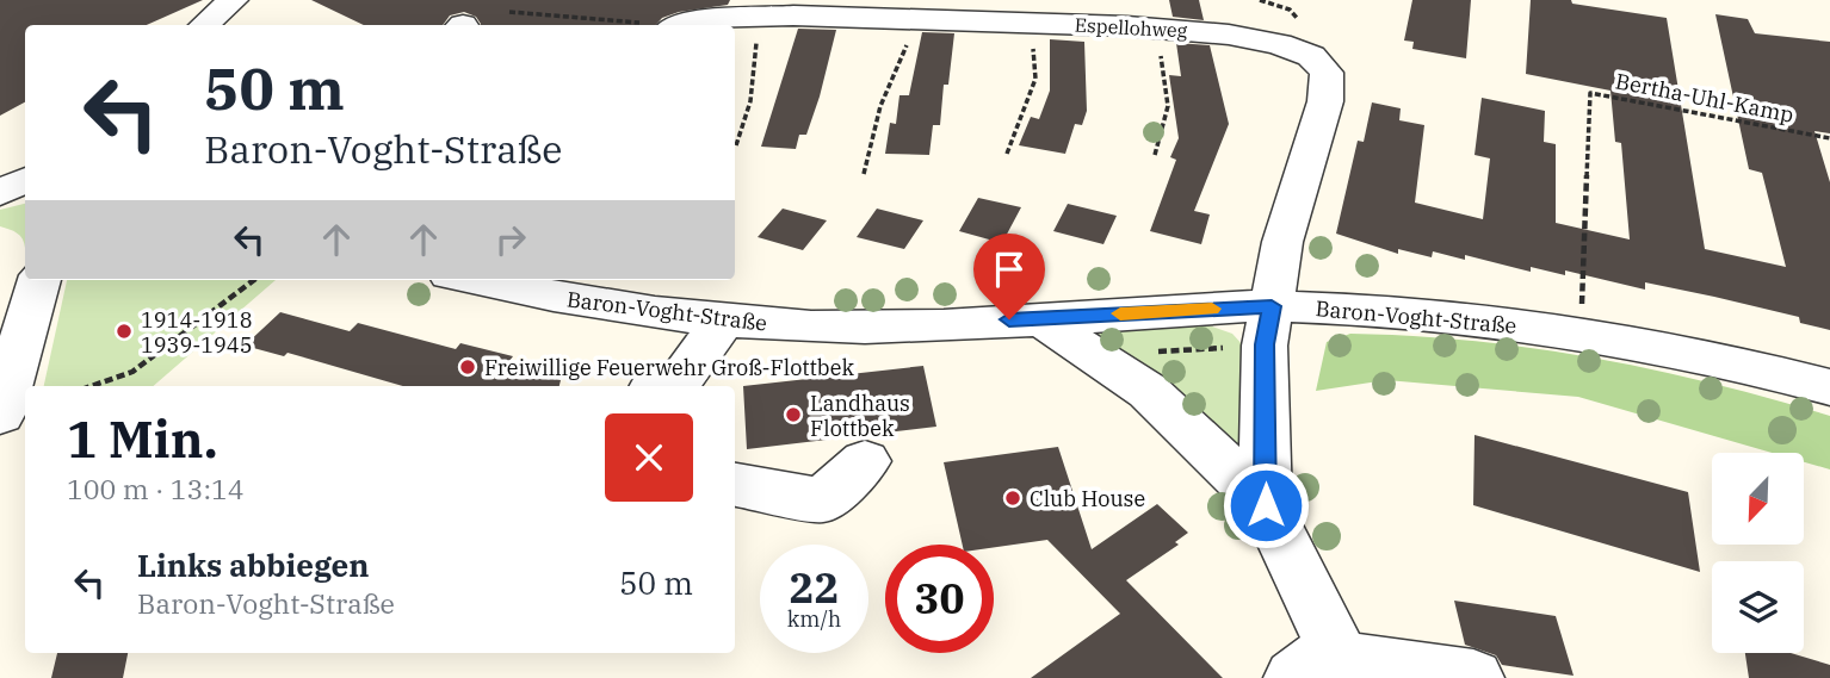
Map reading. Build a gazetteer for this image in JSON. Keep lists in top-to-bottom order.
{
  "streets": {
    "street": ["Espellohweg", "Baron-Voght-Straße"],
    "path": ["Bertha-Uhl-Kamp"]
  },
  "crossings": [
    ["Espellohweg", "Baron-Voght-Straße"]
  ],
  "places": [
    "1914-1918 1939-1945",
    "Freiwillige Feuerwehr Groß-Flottbek",
    "Landhaus Flottbek",
    "Club House"
  ],
  "north": "bottom left",
  "page": {
    "turn": ["50 m", "Baron-Voght-Straße"],
    "heading": ["1 Min.", "100 m · 13:14"],
    "list": [
      {
        "name": "Links abbiegen",
        "note": "Baron-Voght-Straße",
        "value": "50 m"
      }
    ],
    "speed": "22 km/h",
    "limit": "30"
  }
}
